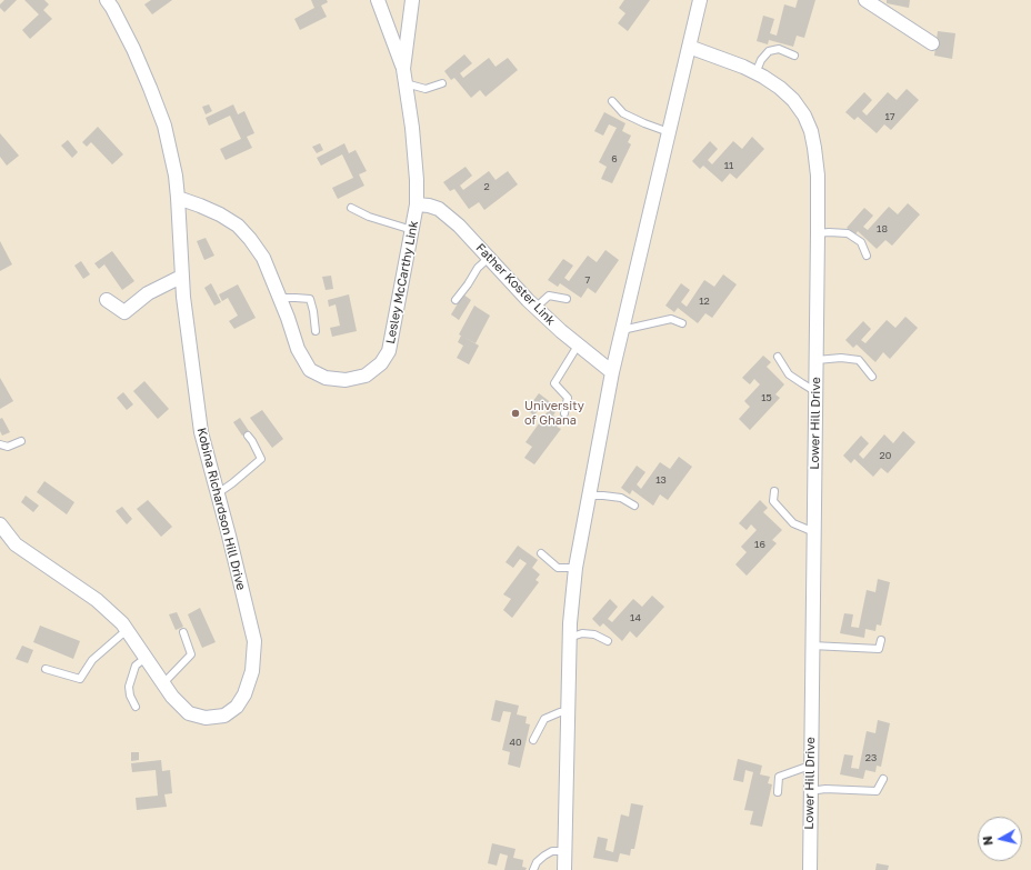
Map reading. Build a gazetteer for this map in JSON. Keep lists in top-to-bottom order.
{
  "streets": {
    "street": [
      "Lesley McCarthy Link",
      "Father Koster Link",
      "Lower Hill Drive",
      "Kobina Richardson Hill Drive"
    ]
  },
  "crossings": [
    ["Lesley McCarthy Link", "Father Koster Link"],
    ["Lesley McCarthy Link", "Kobina Richardson Hill Drive"]
  ],
  "places": ["University of Ghana"],
  "house_numbers": [
    "17",
    "6",
    "11",
    "2",
    "18",
    "7",
    "12",
    "15",
    "20",
    "13",
    "16",
    "14",
    "40",
    "23"
  ],
  "north": "left"
}
